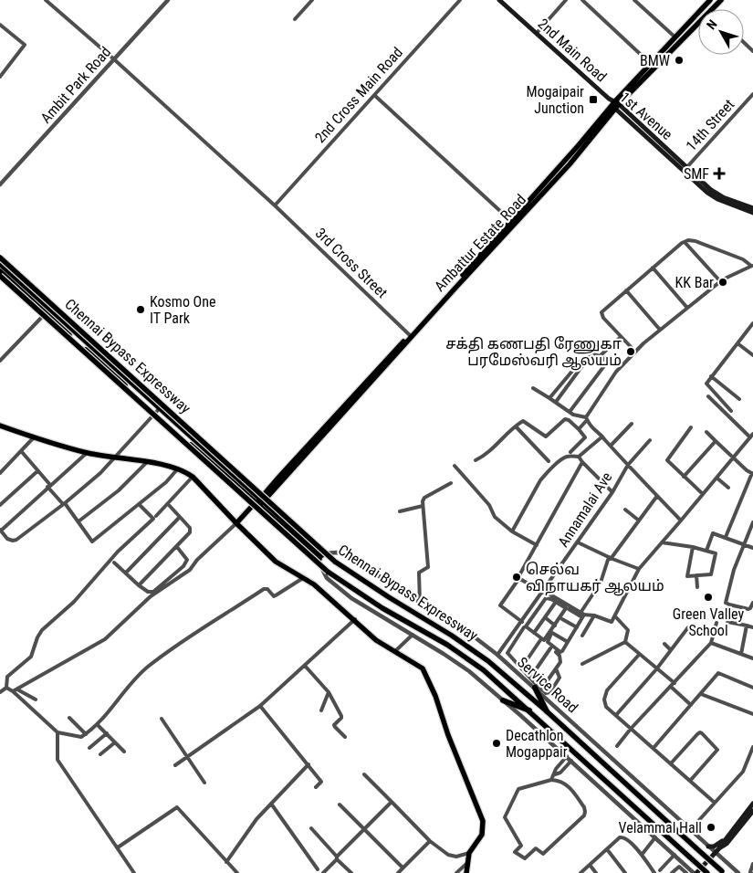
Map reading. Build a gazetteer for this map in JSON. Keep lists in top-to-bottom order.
{
  "streets": {
    "main road": [
      "2nd Main Road",
      "1st Avenue",
      "Ambattur Estate Road",
      "Chennai Bypass Expressway"
    ],
    "street": [
      "Ambit Park Road",
      "2nd Cross Main Road",
      "14th Street",
      "3rd Cross Street",
      "Annamalai Ave",
      "Service Road"
    ]
  },
  "crossings": [
    ["2nd Main Road", "1st Avenue"],
    ["Ambit Park Road", "3rd Cross Street"],
    ["2nd Cross Main Road", "3rd Cross Street"],
    ["1st Avenue", "14th Street"],
    ["1st Avenue", "Ambattur Estate Road"],
    ["Ambattur Estate Road", "3rd Cross Street"],
    ["Annamalai Ave", "Service Road"]
  ],
  "places": {
    "other": [
      "BMW",
      "KK Bar",
      "Kosmo One IT Park",
      "சக்தி கணபதி ரேணுகா பரமேஸ்வரி ஆலயம்",
      "செல்வ விநாயகர் ஆலயம்",
      "Green Valley School",
      "Decathlon Mogappair",
      "Velammal Hall"
    ],
    "transit": ["Mogaipair Junction"],
    "health": ["SMF"]
  },
  "north": "top left"
}
